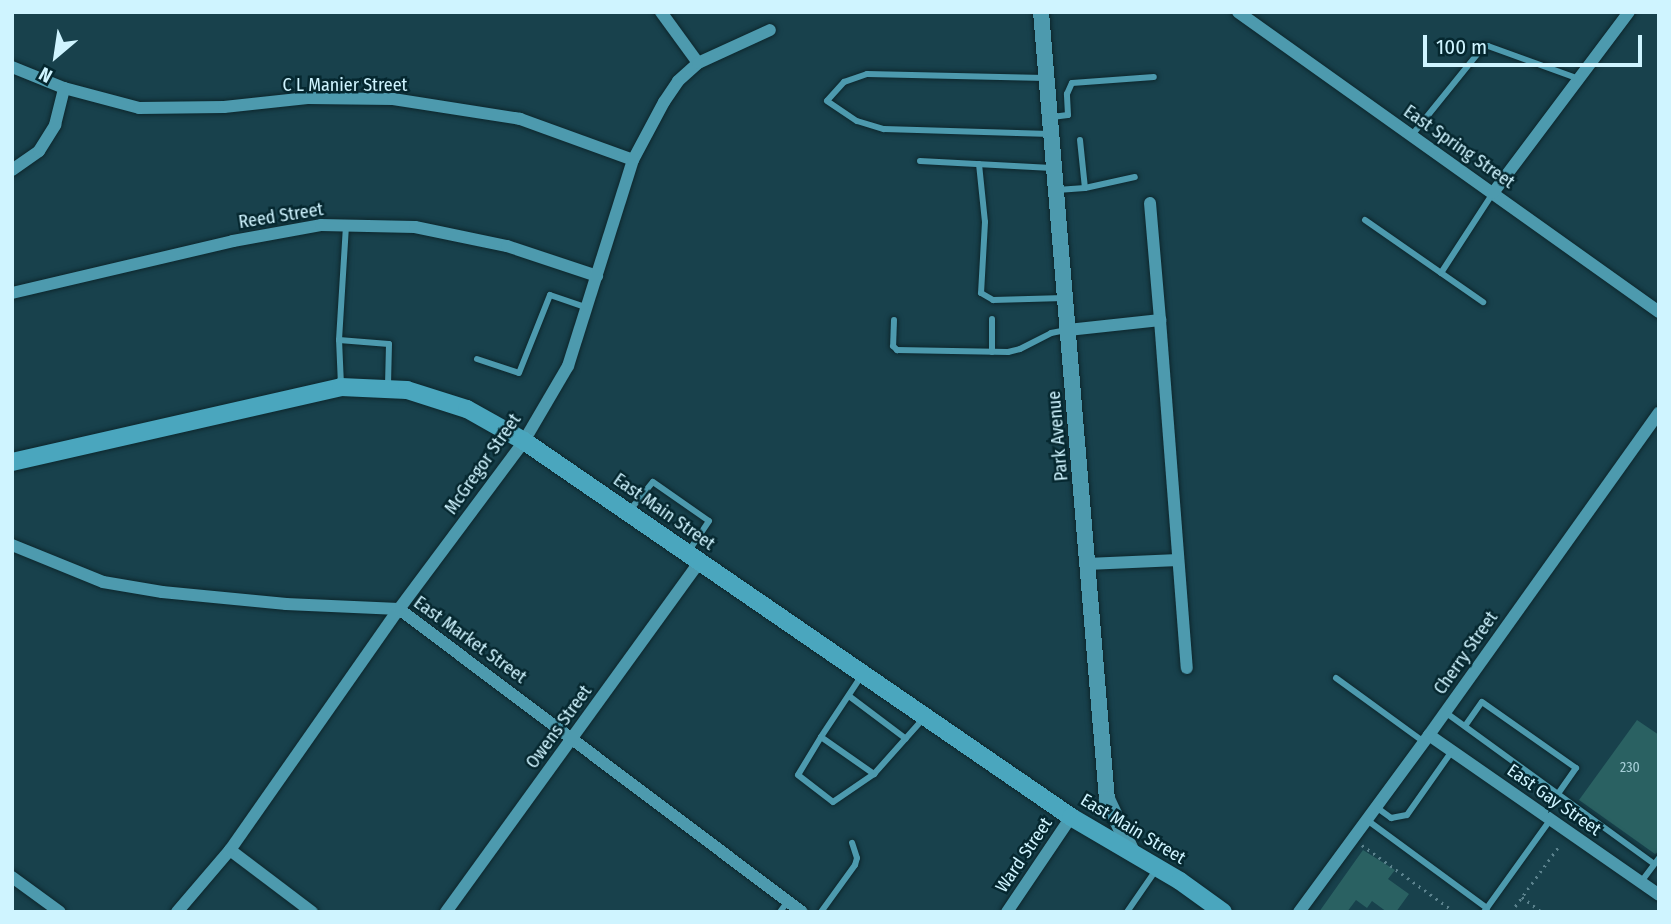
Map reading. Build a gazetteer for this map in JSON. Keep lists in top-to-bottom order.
{
  "streets": {
    "main road": ["East Main Street"],
    "street": [
      "C L Manier Street",
      "East Spring Street",
      "Reed Street",
      "Park Avenue",
      "McGregor Street",
      "East Market Street",
      "Cherry Street",
      "Owens Street",
      "East Gay Street",
      "Ward Street"
    ]
  },
  "crossings": [
    ["C L Manier Street", "McGregor Street"],
    ["Reed Street", "McGregor Street"],
    ["Park Avenue", "East Main Street"],
    ["McGregor Street", "East Main Street"],
    ["McGregor Street", "East Market Street"],
    ["East Main Street", "Owens Street"],
    ["East Main Street", "Ward Street"],
    ["East Market Street", "Owens Street"],
    ["Cherry Street", "East Gay Street"]
  ],
  "house_numbers": ["230"],
  "scale_bar": "100 m",
  "north": "bottom left"
}
